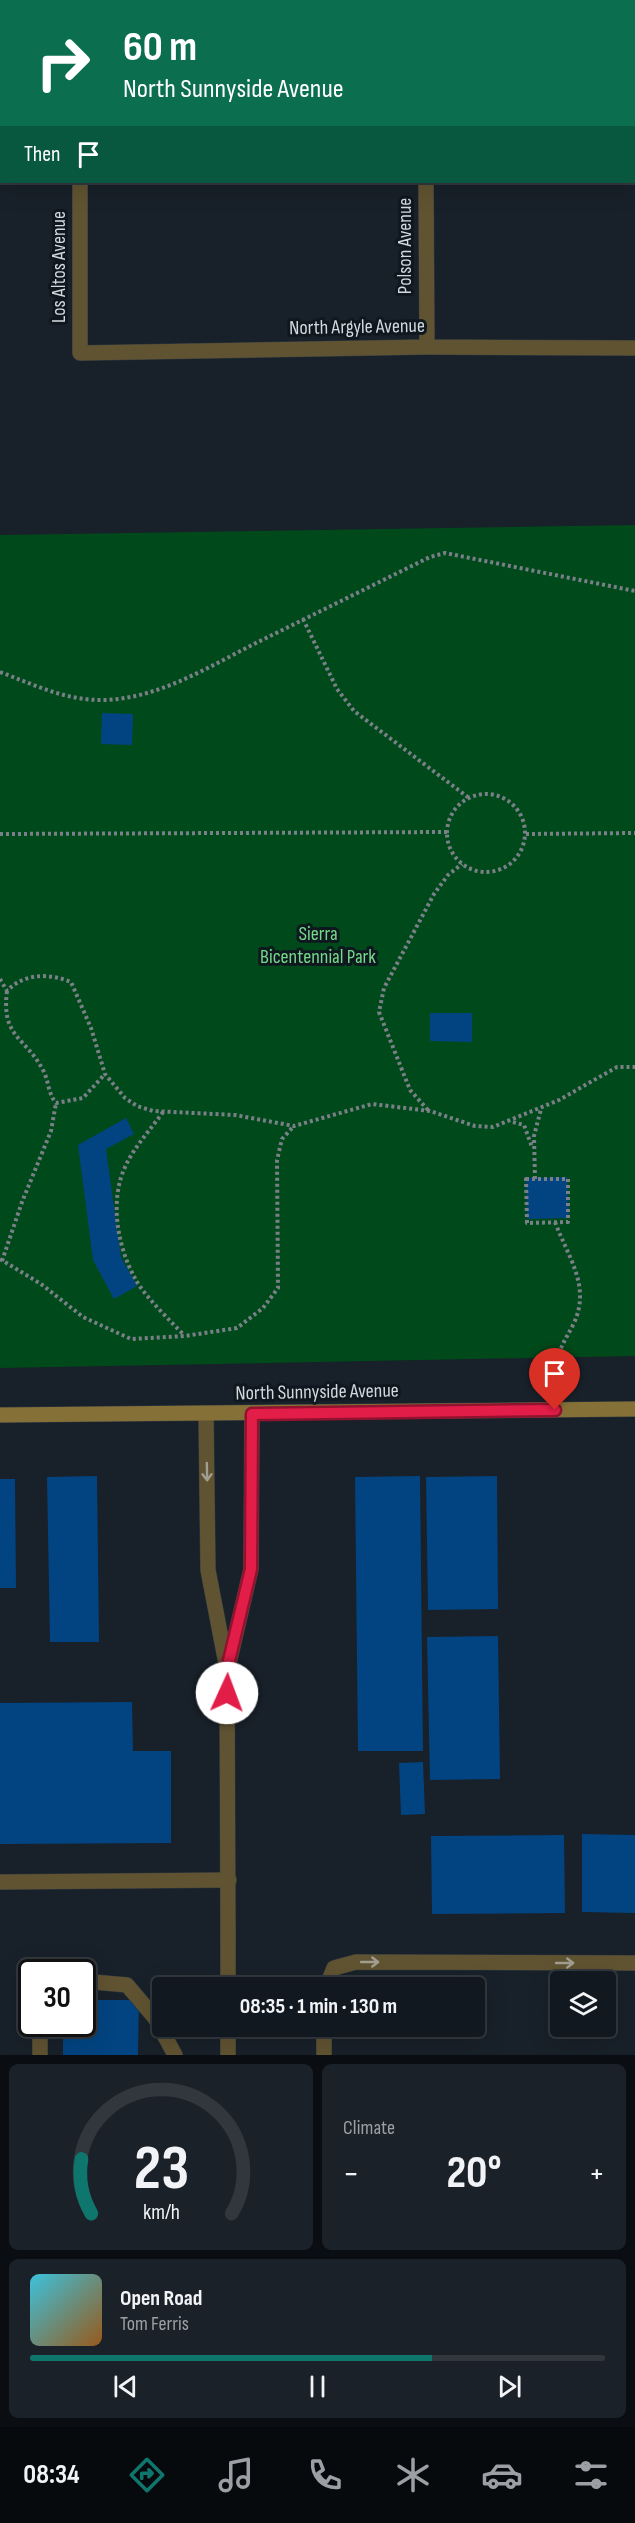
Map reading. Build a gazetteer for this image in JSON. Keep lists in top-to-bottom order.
{
  "streets": {
    "main road": ["North Sunnyside Avenue"],
    "street": ["Polson Avenue", "Los Altos Avenue", "North Argyle Avenue"]
  },
  "crossings": [
    ["Polson Avenue", "North Argyle Avenue"],
    ["Los Altos Avenue", "North Argyle Avenue"]
  ],
  "parks": ["Sierra Bicentennial Park"],
  "page": {
    "turn": ["60 m", "North Sunnyside Avenue"],
    "then": "Then",
    "limit": "30",
    "trip": "08:35 · 1 min · 130 m",
    "tile": "Climate",
    "heat": ["−", "20°", "+"],
    "song": ["Open Road", "Tom Ferris"],
    "tabs": "08:34",
    "gauge": ["23", "km/h"]
  }
}
